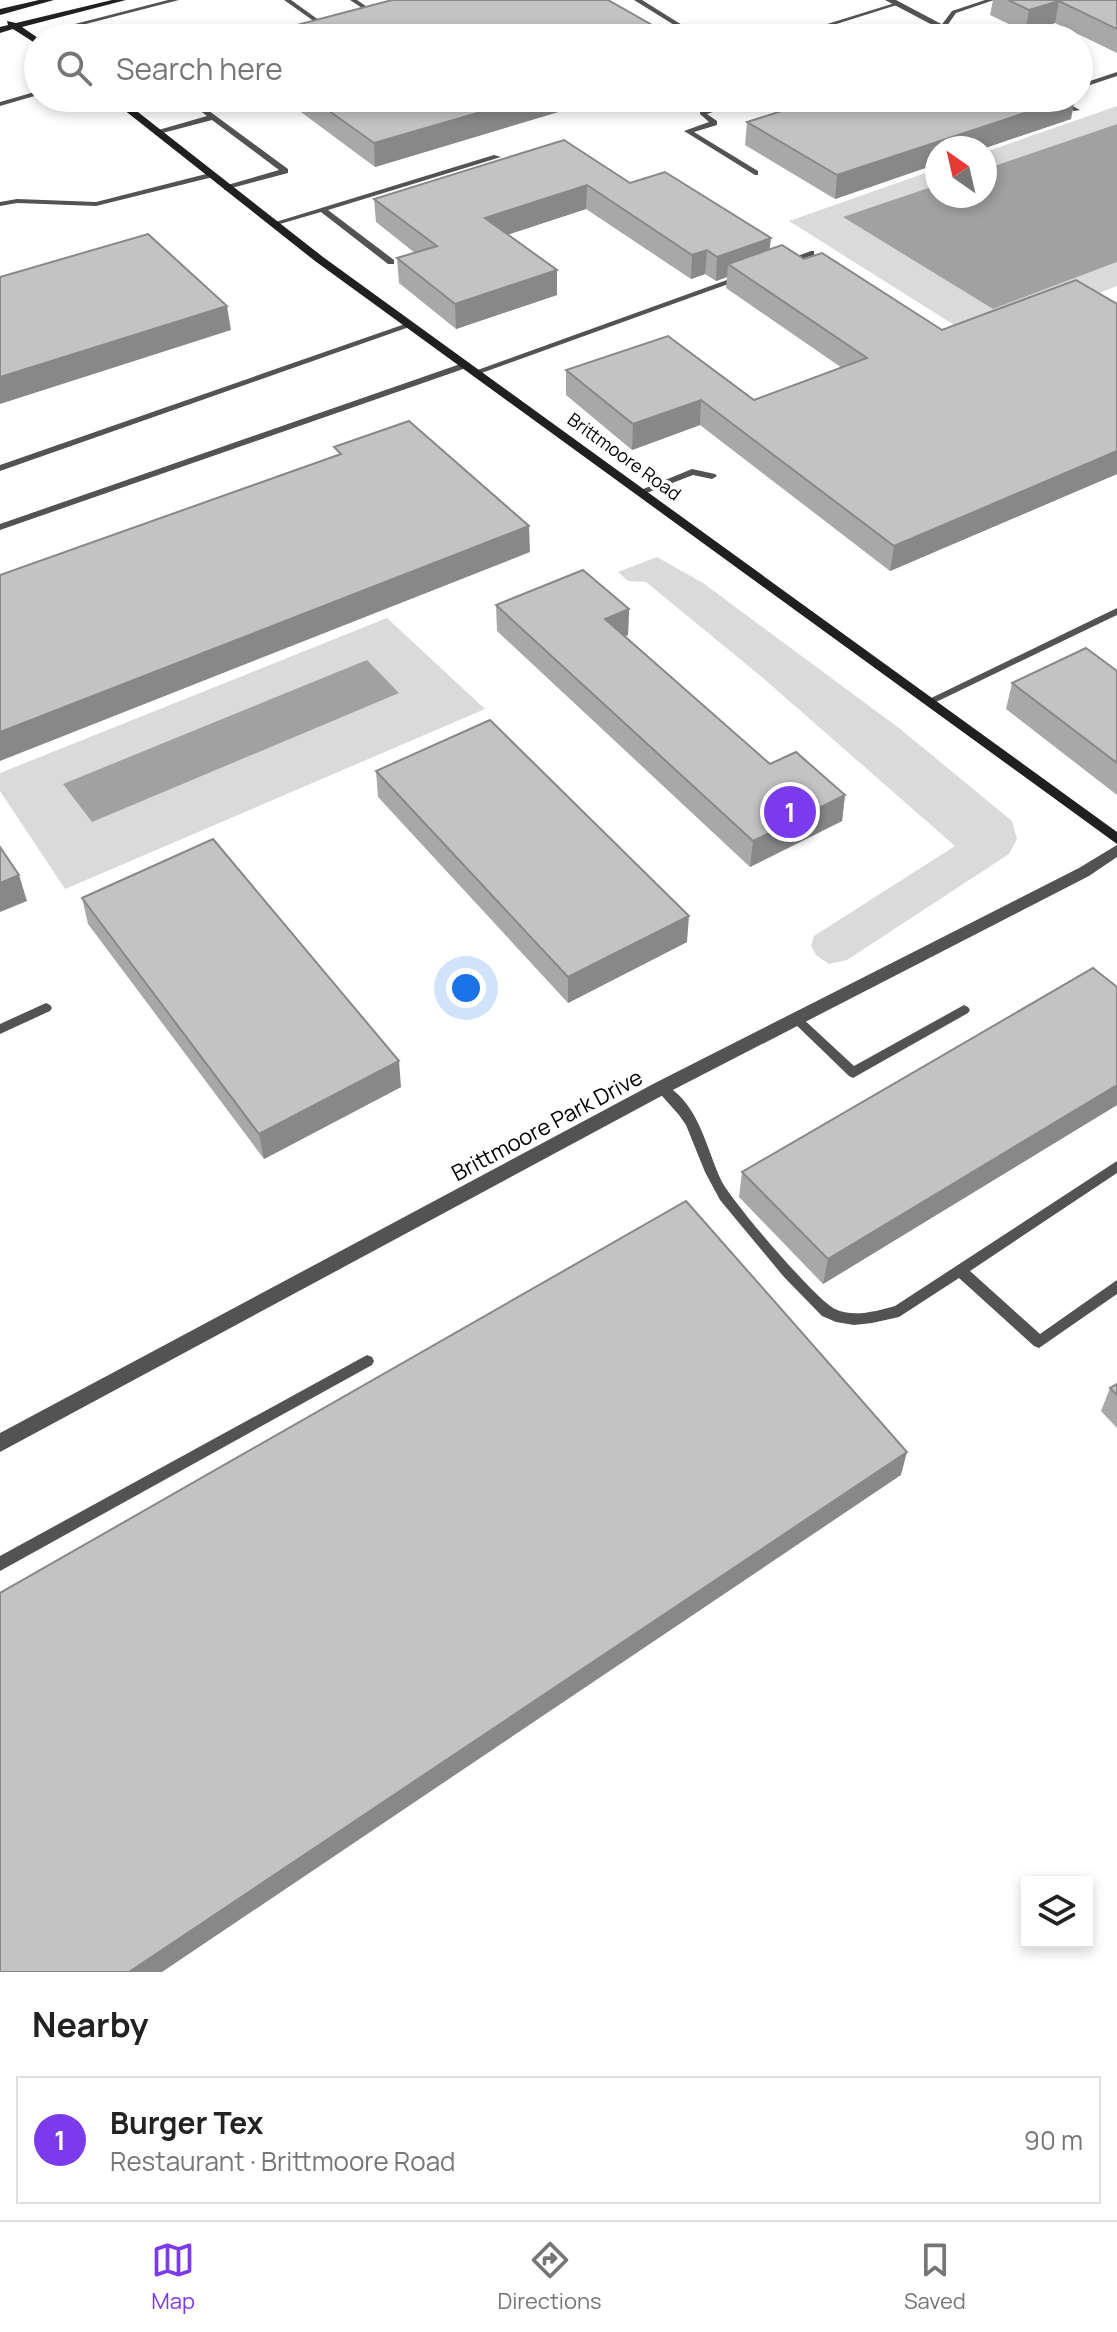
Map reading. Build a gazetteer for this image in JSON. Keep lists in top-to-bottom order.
{
  "streets": {
    "main road": ["Brittmoore Road"],
    "street": ["Brittmoore Park Drive"]
  },
  "north": "top left",
  "page": {
    "search": "Search here",
    "pins": "1",
    "heading": "Nearby",
    "list": [
      {
        "mark": "1",
        "name": "Burger Tex",
        "note": "Restaurant · Brittmoore Road",
        "value": "90 m"
      }
    ],
    "nav": ["Map", "Directions", "Saved"]
  }
}
